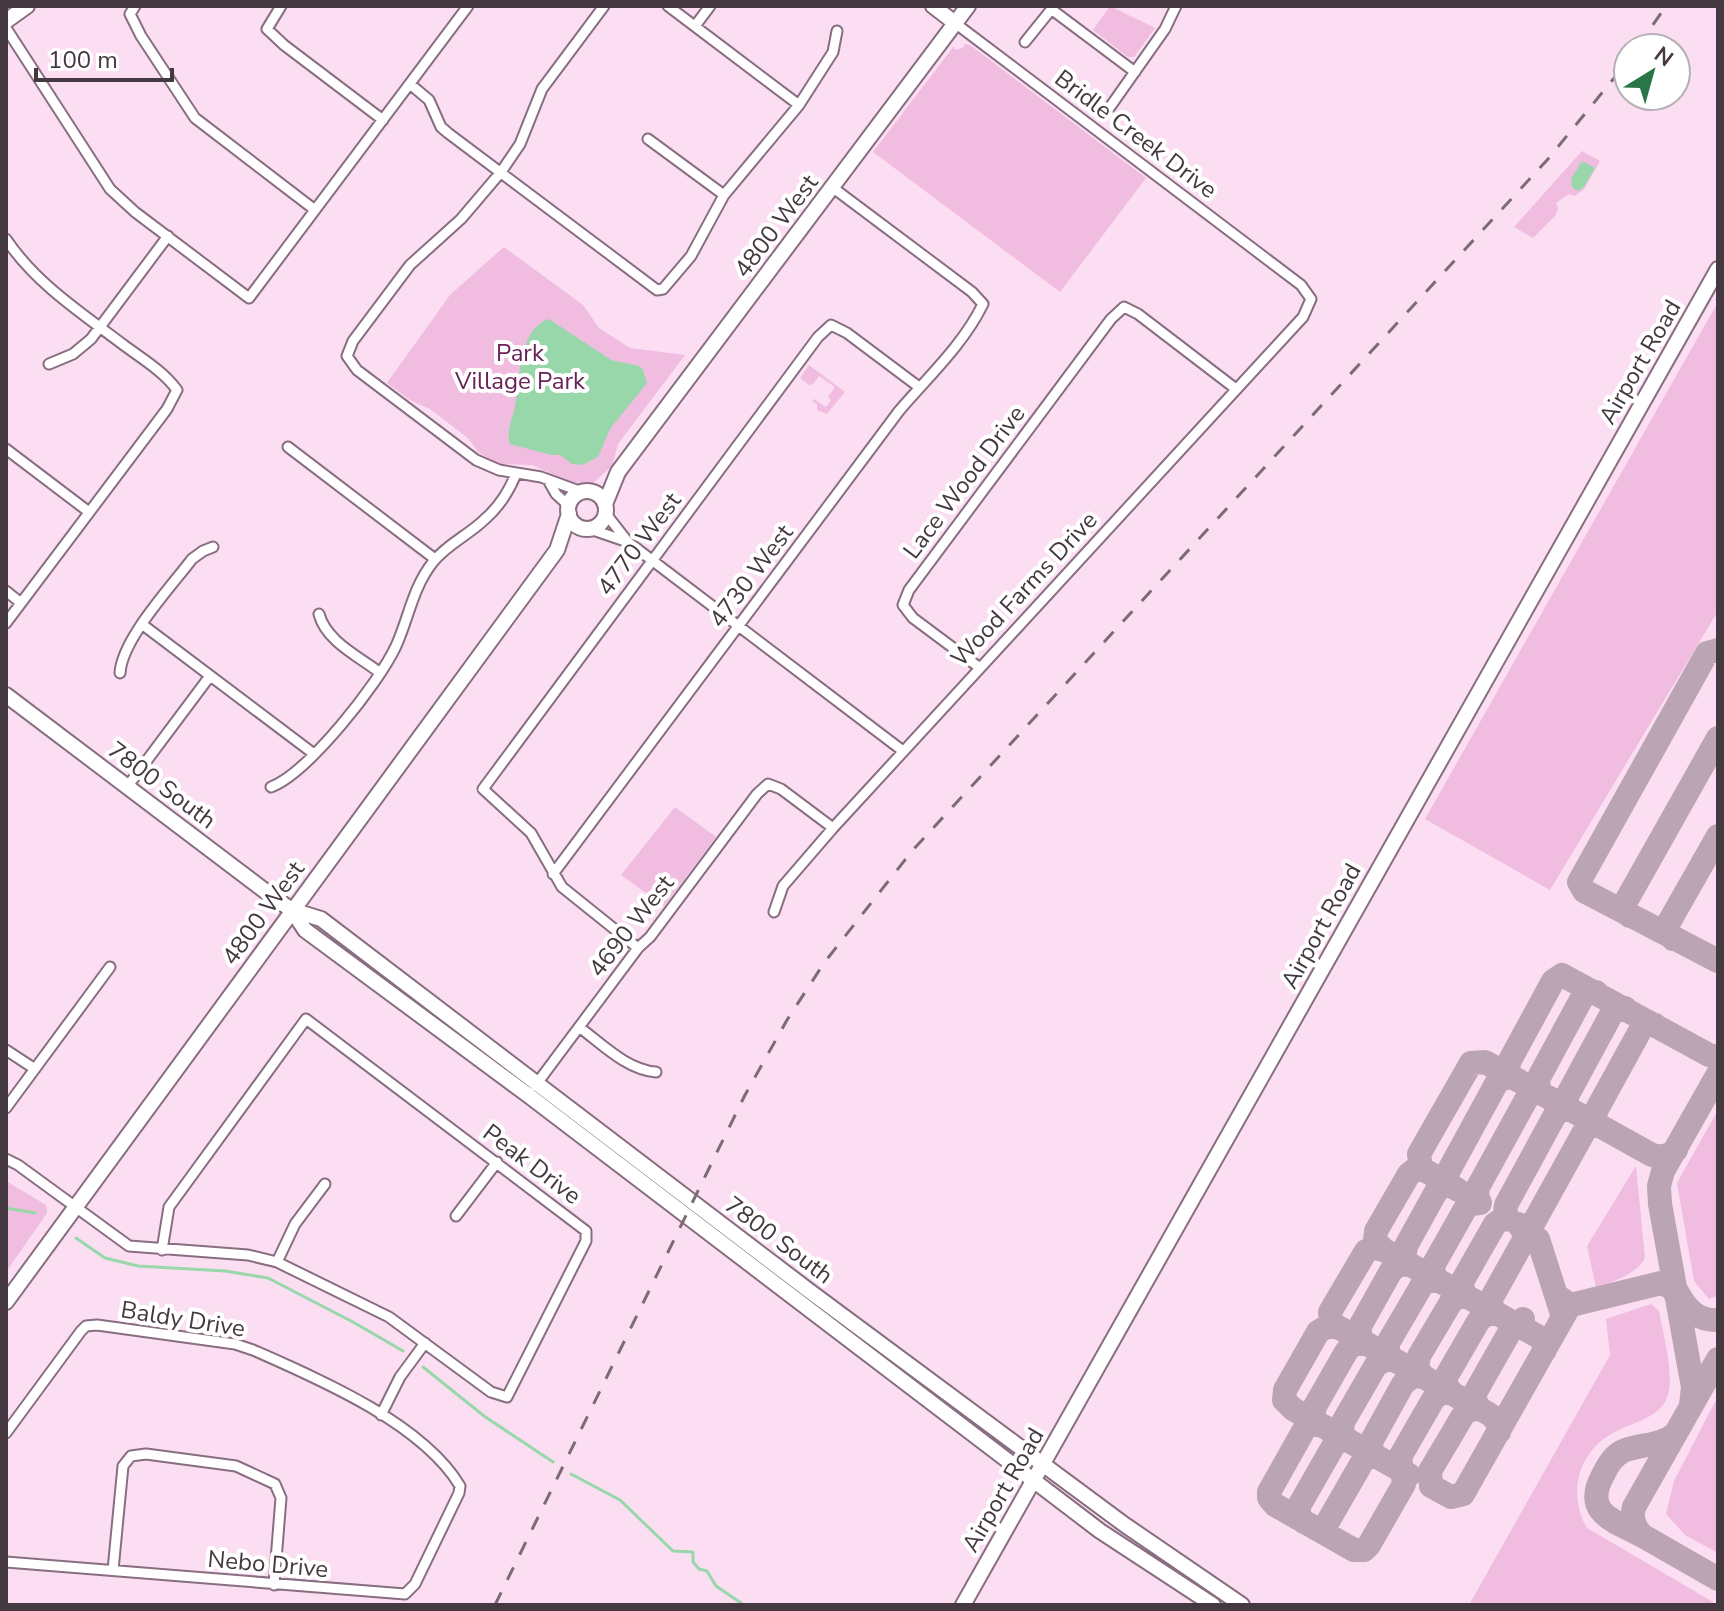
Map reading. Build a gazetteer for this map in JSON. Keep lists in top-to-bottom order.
{
  "streets": {
    "main road": [
      "Bridle Creek Drive",
      "4800 West",
      "Airport Road",
      "7800 South"
    ],
    "street": [
      "Lace Wood Drive",
      "4770 West",
      "4730 West",
      "Wood Farms Drive",
      "4690 West",
      "Peak Drive",
      "Baldy Drive",
      "Nebo Drive"
    ]
  },
  "crossings": [
    ["Bridle Creek Drive", "4800 West"],
    ["Bridle Creek Drive", "Wood Farms Drive"],
    ["4800 West", "4730 West"],
    ["4800 West", "7800 South"],
    ["Airport Road", "7800 South"],
    ["Lace Wood Drive", "Wood Farms Drive"],
    ["4770 West", "4730 West"],
    ["Wood Farms Drive", "4690 West"],
    ["7800 South", "4690 West"],
    ["Baldy Drive", "Nebo Drive"]
  ],
  "parks": ["Park Village Park"],
  "scale_bar": "100 m",
  "north": "top right"
}
